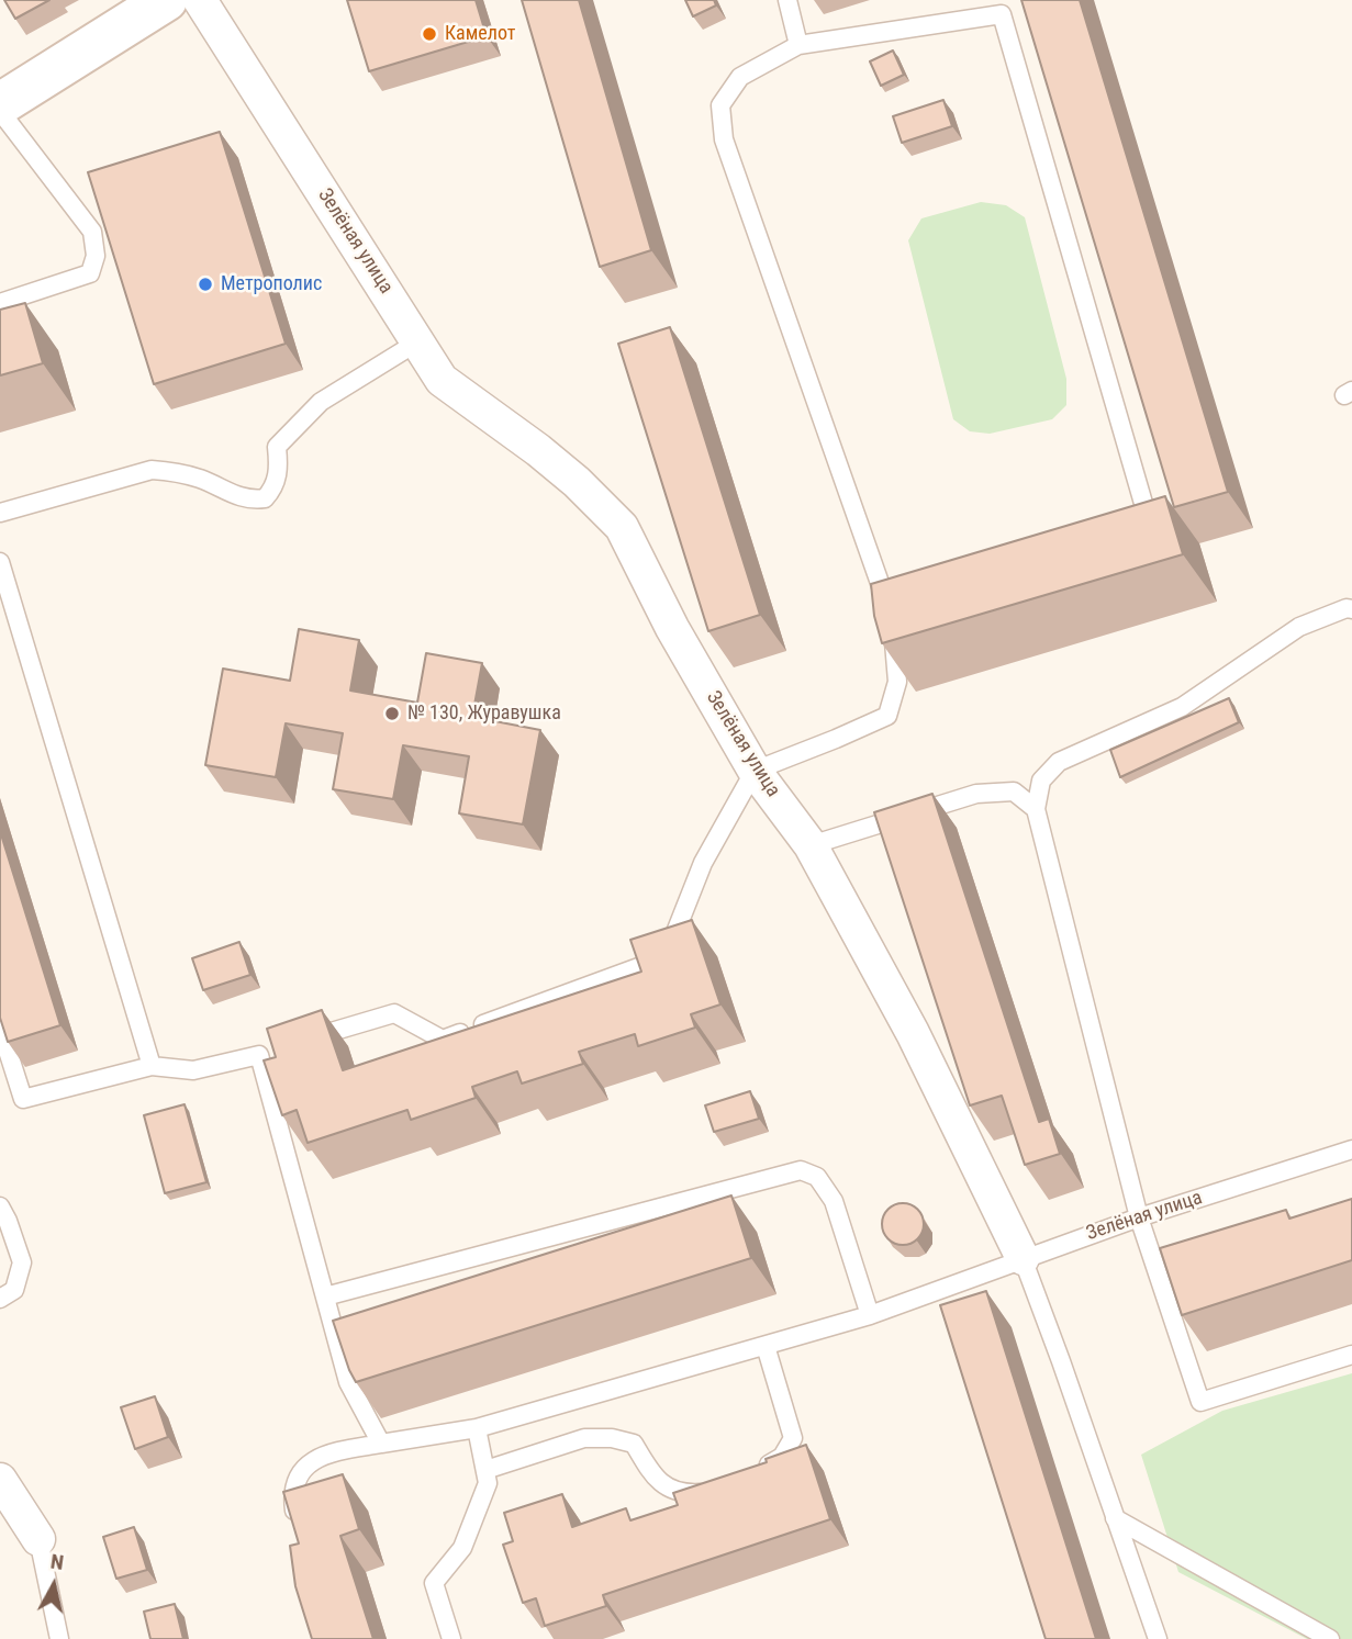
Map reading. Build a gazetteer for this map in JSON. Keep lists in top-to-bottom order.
{
  "streets": {
    "street": ["Зелёная улица"]
  },
  "places": ["Камелот", "Метрополис", "№ 130, Журавушка"],
  "north": "top"
}
